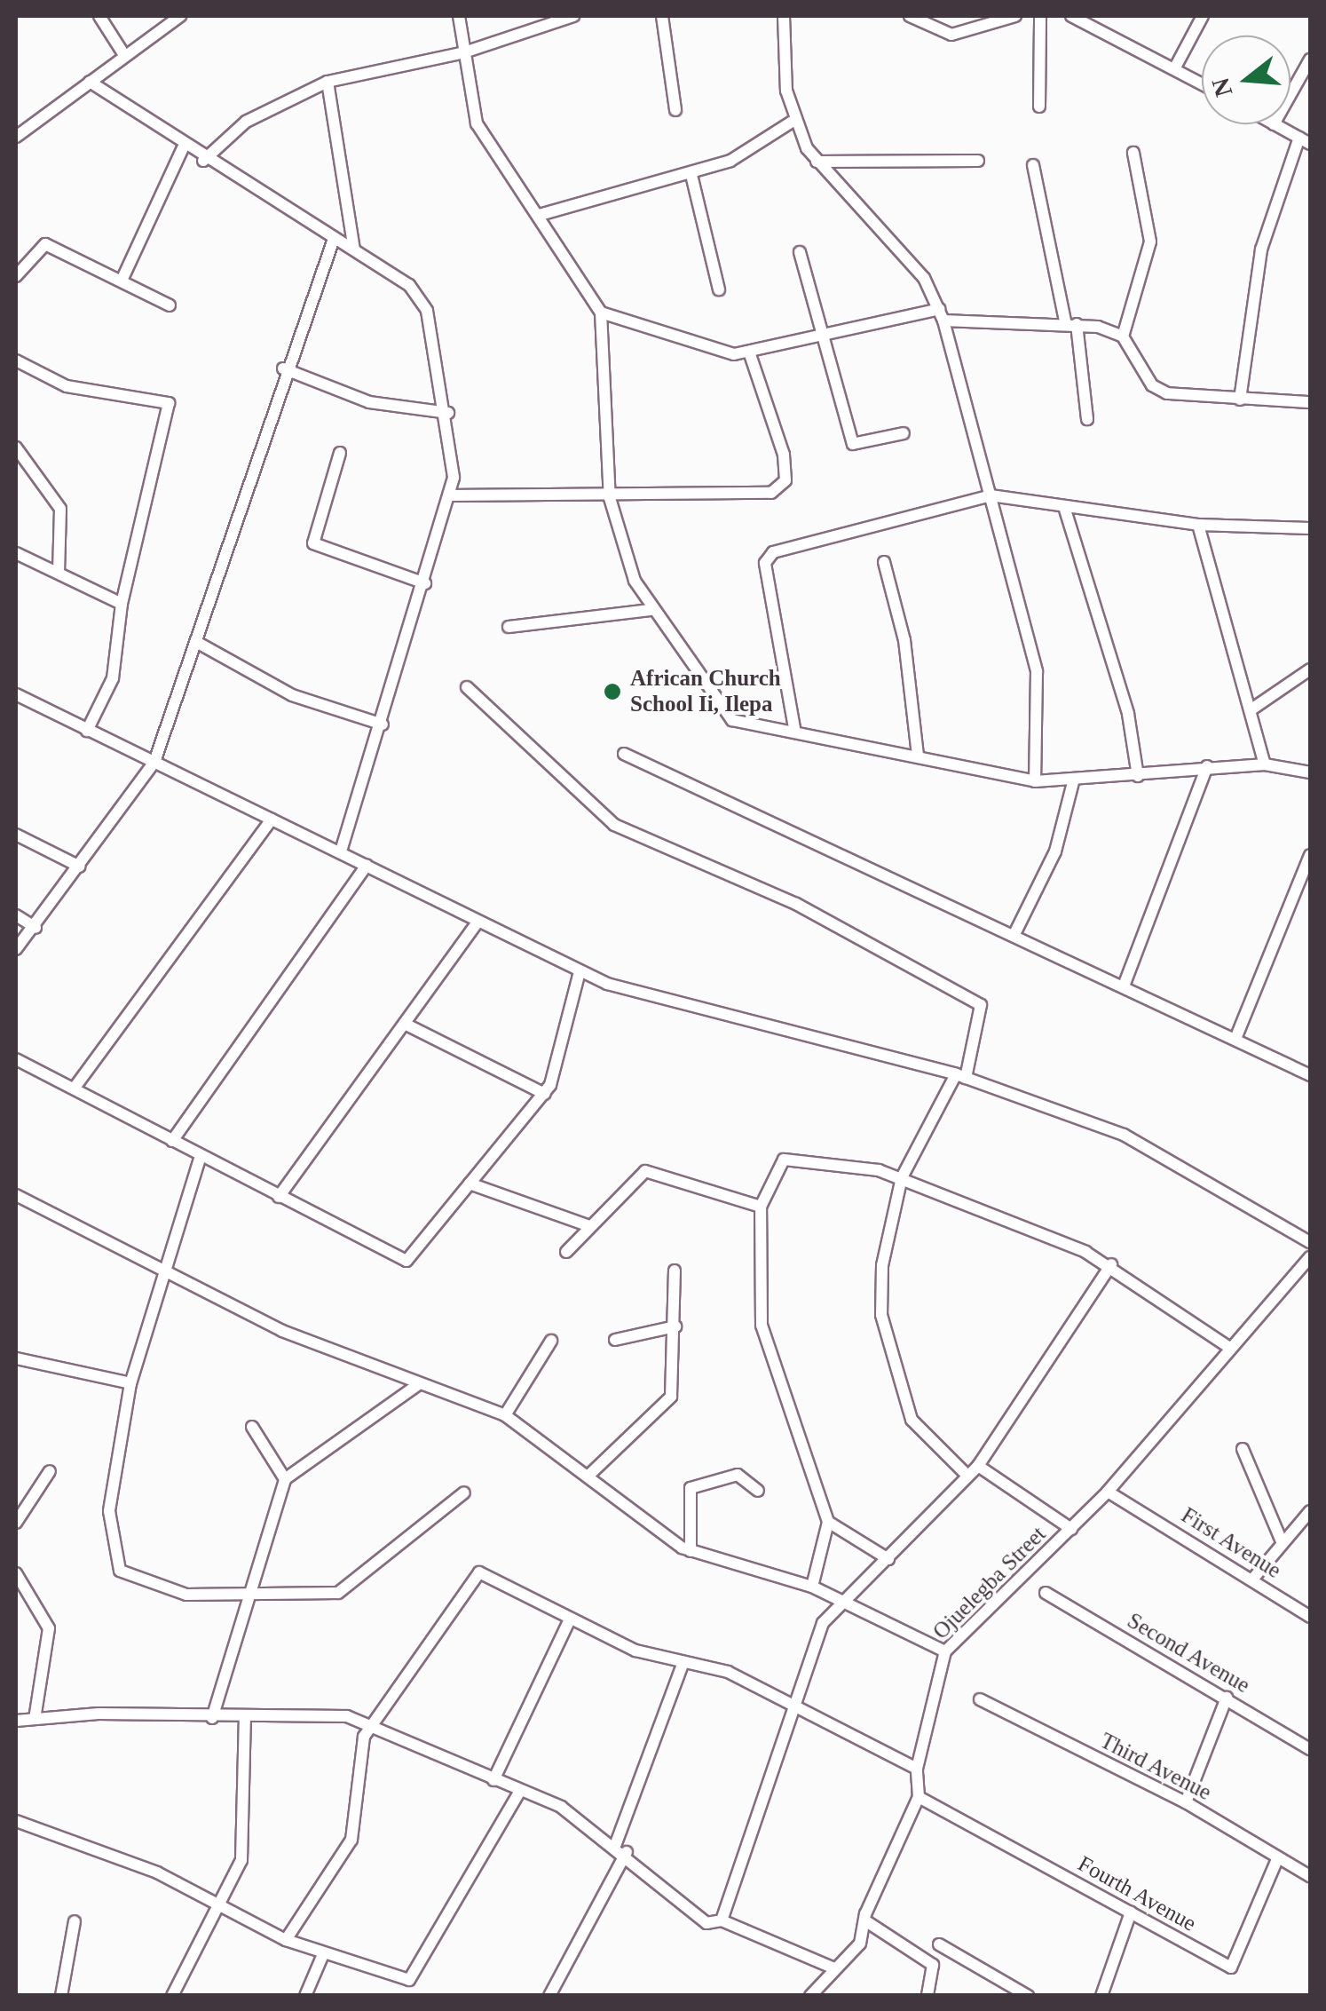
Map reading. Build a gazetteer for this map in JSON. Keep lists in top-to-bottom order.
{
  "streets": {
    "street": [
      "First Avenue",
      "Ojuelegba Street",
      "Second Avenue",
      "Third Avenue",
      "Fourth Avenue"
    ]
  },
  "crossings": [
    ["First Avenue", "Ojuelegba Street"],
    ["Ojuelegba Street", "Fourth Avenue"],
    ["Third Avenue", "Fourth Avenue"]
  ],
  "places": ["African Church School Ii, Ilepa"],
  "north": "left"
}
